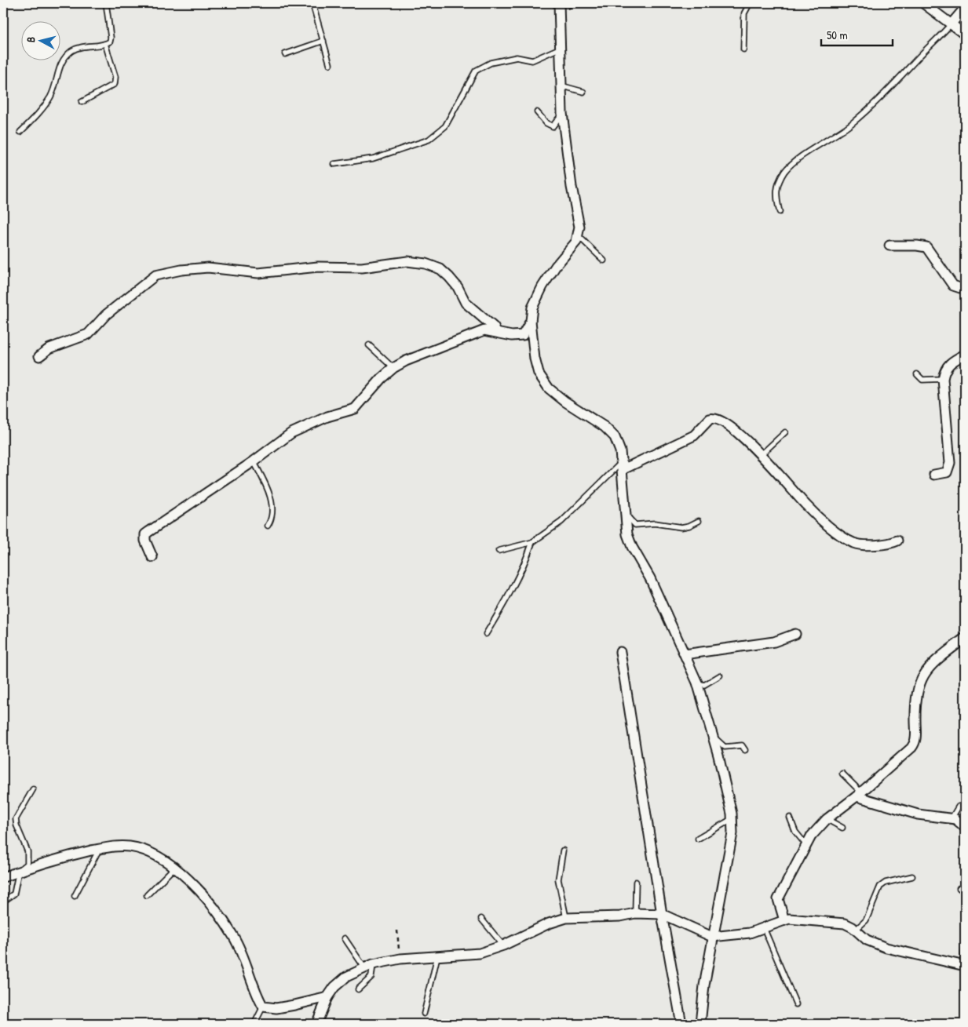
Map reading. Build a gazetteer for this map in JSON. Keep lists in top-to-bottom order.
{
  "scale_bar": "50 m",
  "north": "left"
}
